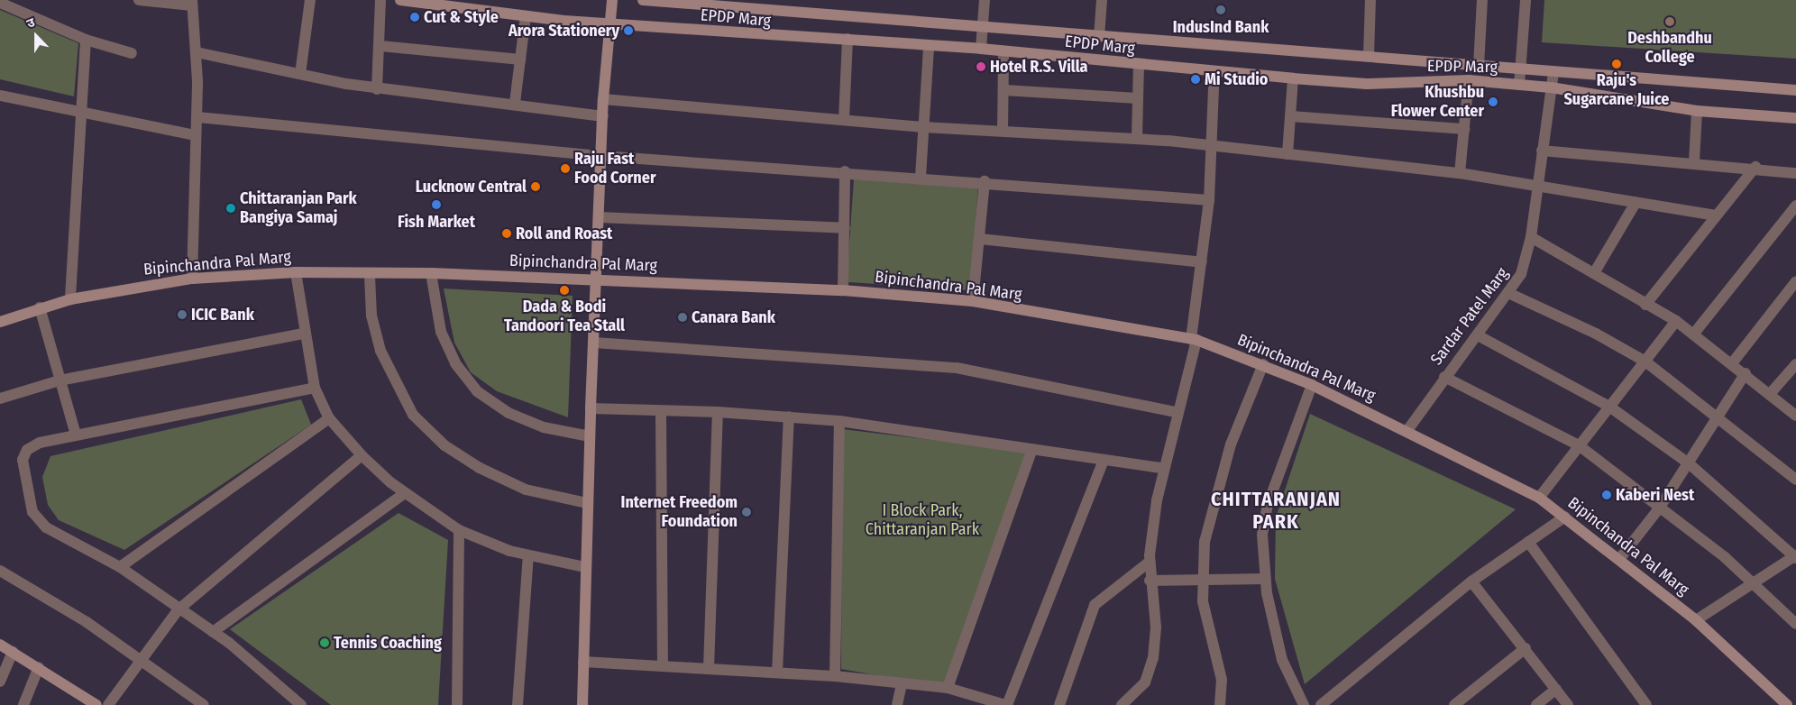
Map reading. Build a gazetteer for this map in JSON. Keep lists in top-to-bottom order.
{
  "streets": {
    "street": ["EPDP Marg", "Bipinchandra Pal Marg", "Sardar Patel Marg"]
  },
  "crossings": [
    ["EPDP Marg", "Sardar Patel Marg"],
    ["Bipinchandra Pal Marg", "Sardar Patel Marg"]
  ],
  "districts": ["CHITTARANJAN PARK"],
  "parks": ["I Block Park, Chittaranjan Park"],
  "places": [
    "IndusInd Bank",
    "Cut & Style",
    "Deshbandhu College",
    "Arora Stationery",
    "Raju's Sugarcane Juice",
    "Hotel R.S. Villa",
    "Mi Studio",
    "Khushbu Flower Center",
    "Raju Fast Food Corner",
    "Lucknow Central",
    "Fish Market",
    "Chittaranjan Park Bangiya Samaj",
    "Roll and Roast",
    "Dada & Bodi Tandoori Tea Stall",
    "ICIC Bank",
    "Canara Bank",
    "Kaberi Nest",
    "Internet Freedom Foundation",
    "Tennis Coaching"
  ],
  "north": "top"
}
